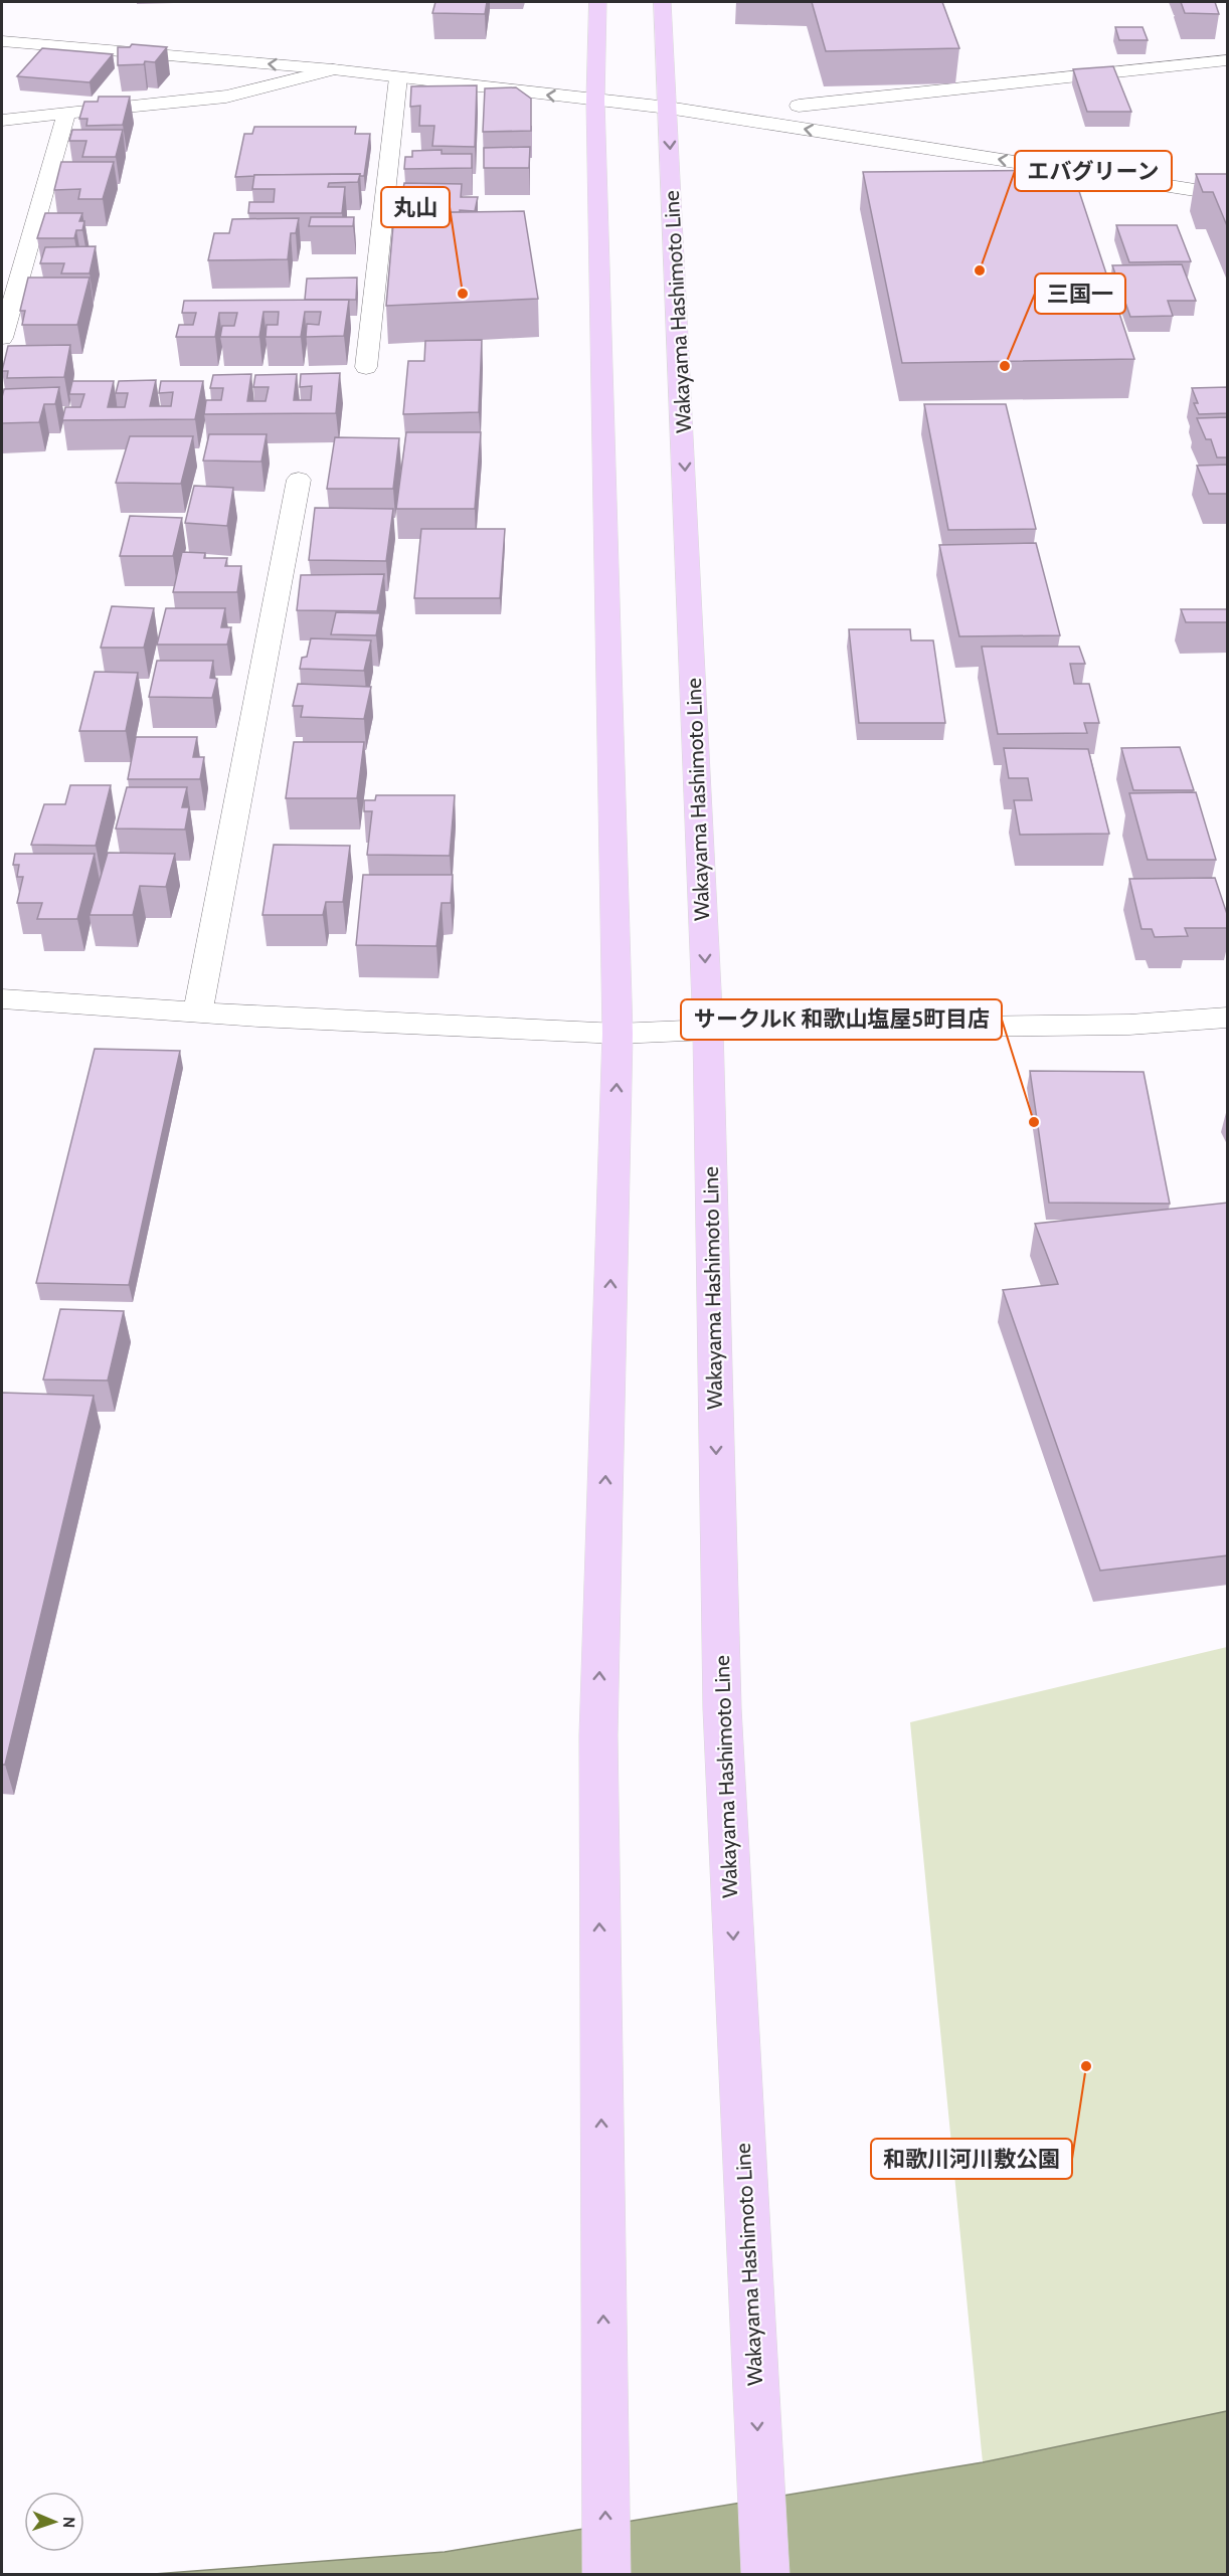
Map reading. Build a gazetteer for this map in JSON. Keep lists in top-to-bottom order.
{
  "streets": {
    "main road": ["Wakayama Hashimoto Line"]
  },
  "places": [
    "エバグリーン",
    "丸山",
    "三国一",
    "サークルK 和歌山塩屋5町目店",
    "和歌川河川敷公園"
  ],
  "north": "right"
}
